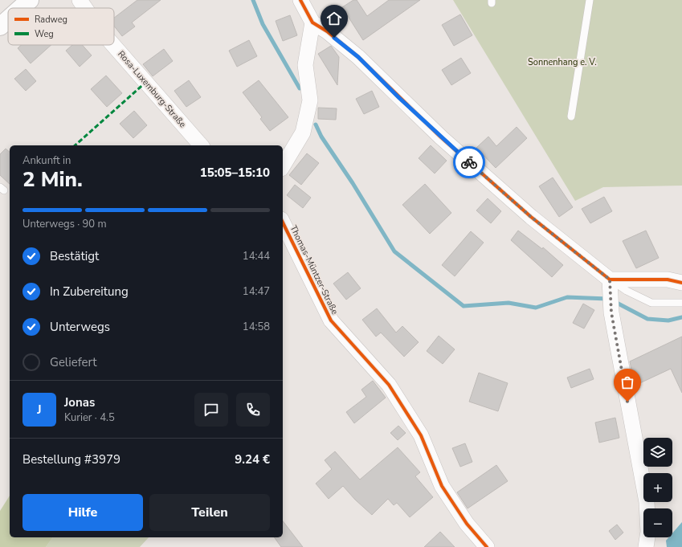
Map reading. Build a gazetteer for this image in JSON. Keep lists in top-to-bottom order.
{
  "streets": {
    "street": ["Rosa-Luxemburg-Straße", "Thomas-Müntzer-Straße"]
  },
  "parks": ["Sonnenhang e. V."],
  "legend": ["Radweg", "Weg"],
  "page": {
    "heading": ["2 Min.", "Ankunft in", "15:05–15:10"],
    "panel": [
      "Jonas",
      "Kurier · 4.5",
      "Bestellung #3979",
      "9.24 €"
    ],
    "bar": "Unterwegs · 90 m",
    "list": [
      ["Bestätigt", "14:44"],
      ["In Zubereitung", "14:47"],
      ["Unterwegs", "14:58"],
      "Geliefert"
    ],
    "round": "J",
    "map_buttons": ["+", "−"],
    "buttons": ["Hilfe", "Teilen"]
  }
}
